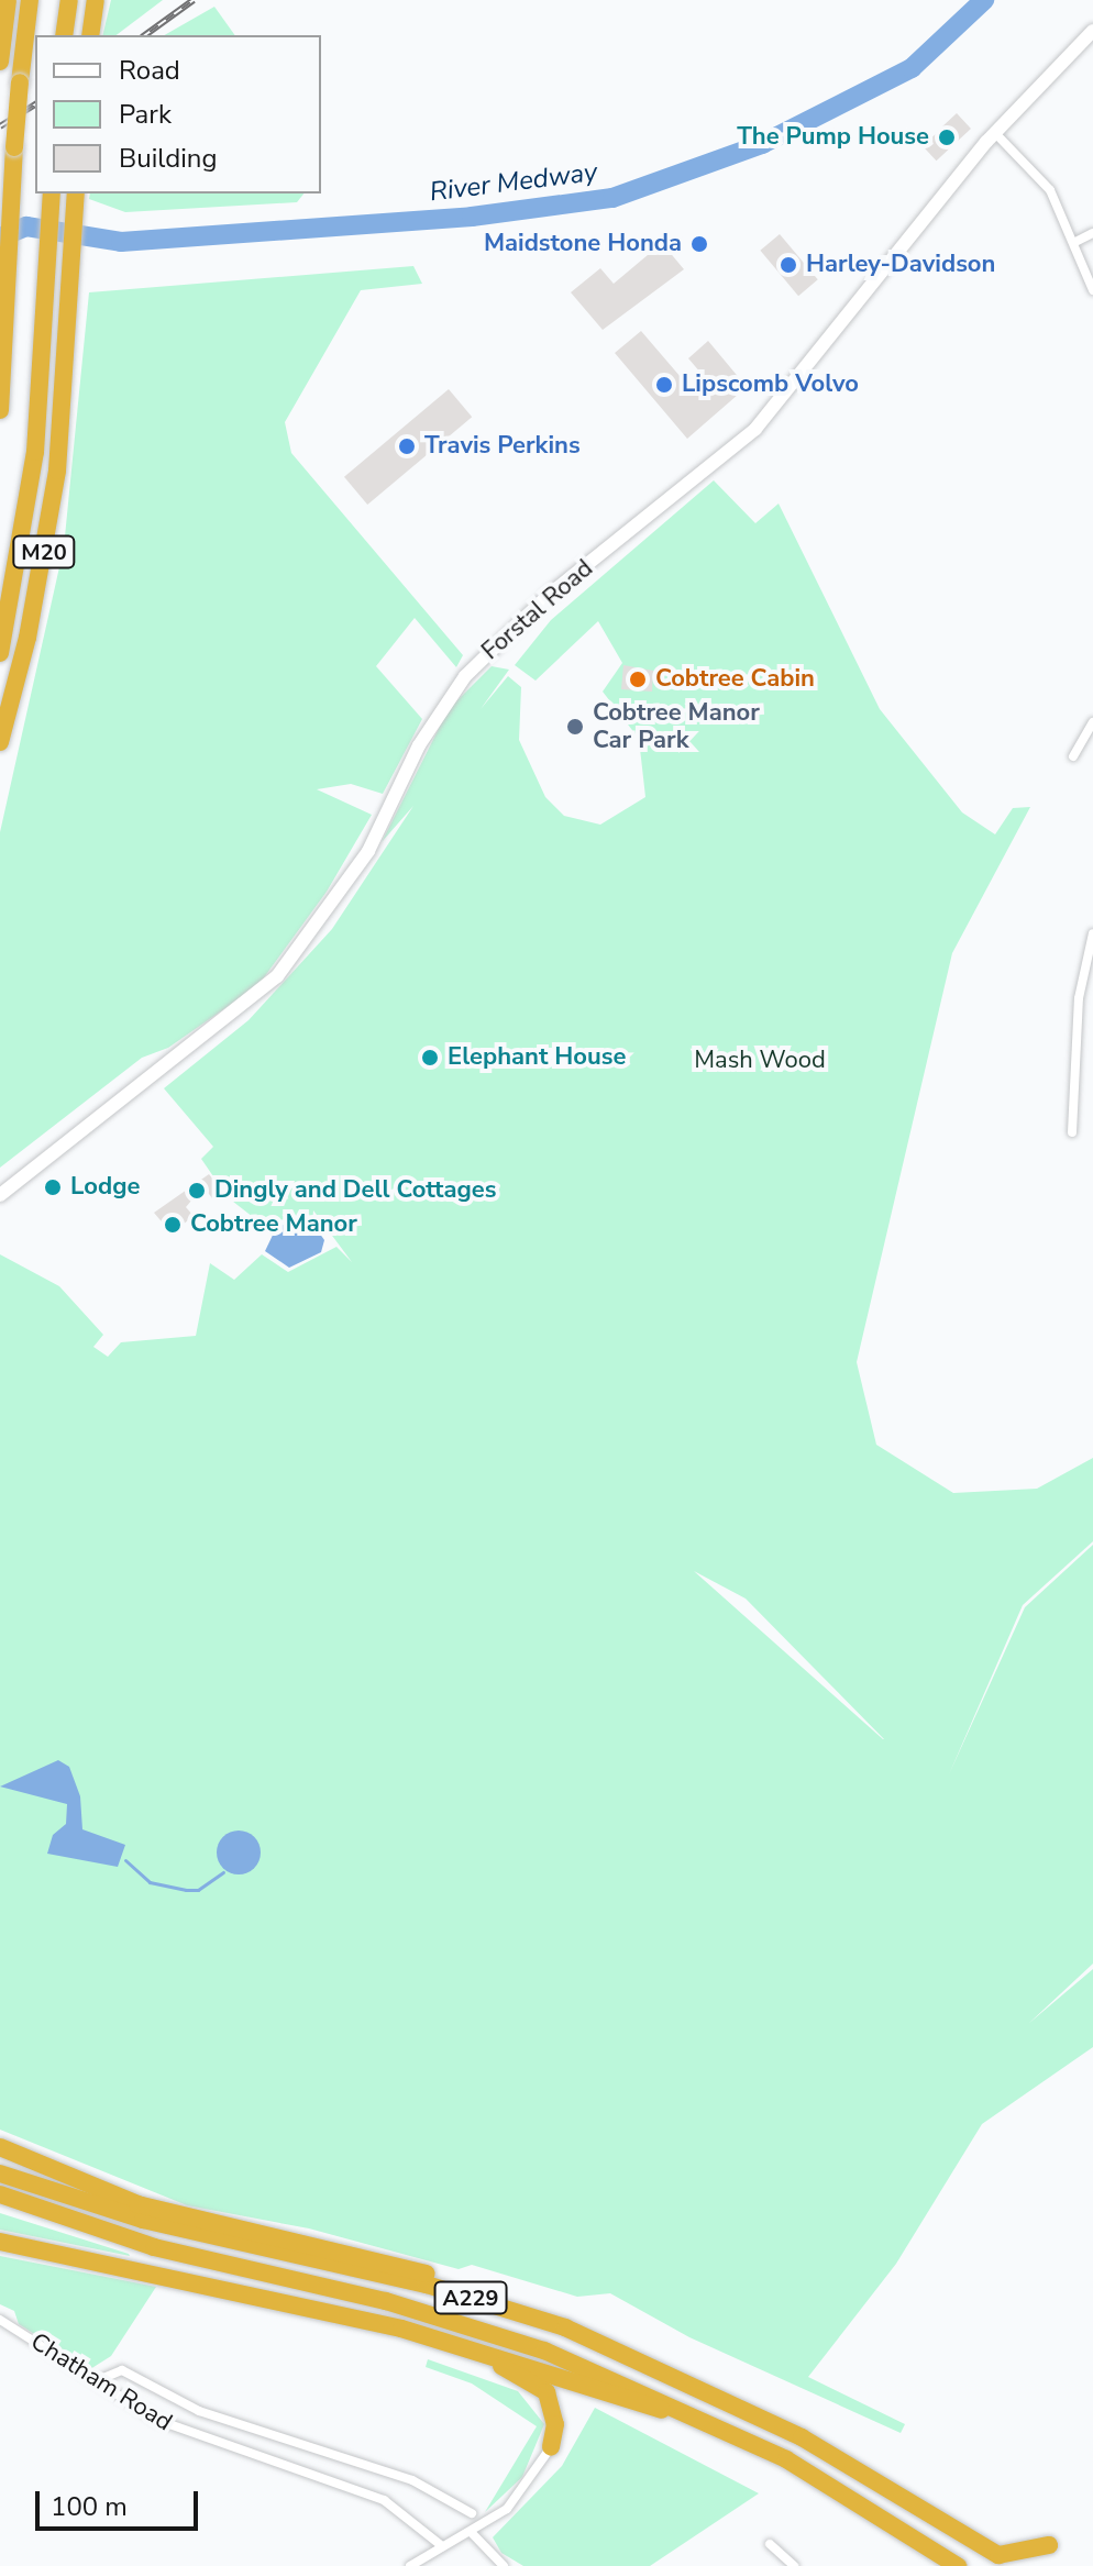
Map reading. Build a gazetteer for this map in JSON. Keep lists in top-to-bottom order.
{
  "streets": {
    "highway": ["M20", "A229"],
    "street": ["Forstal Road", "Chatham Road"]
  },
  "water": ["River Medway"],
  "parks": ["Mash Wood"],
  "places": [
    "The Pump House",
    "Maidstone Honda",
    "Harley-Davidson",
    "Lipscomb Volvo",
    "Travis Perkins",
    "Cobtree Cabin",
    "Cobtree Manor Car Park",
    "Elephant House",
    "Lodge",
    "Dingly and Dell Cottages",
    "Cobtree Manor"
  ],
  "legend": ["Road", "Park", "Building"],
  "scale_bar": "100 m"
}
